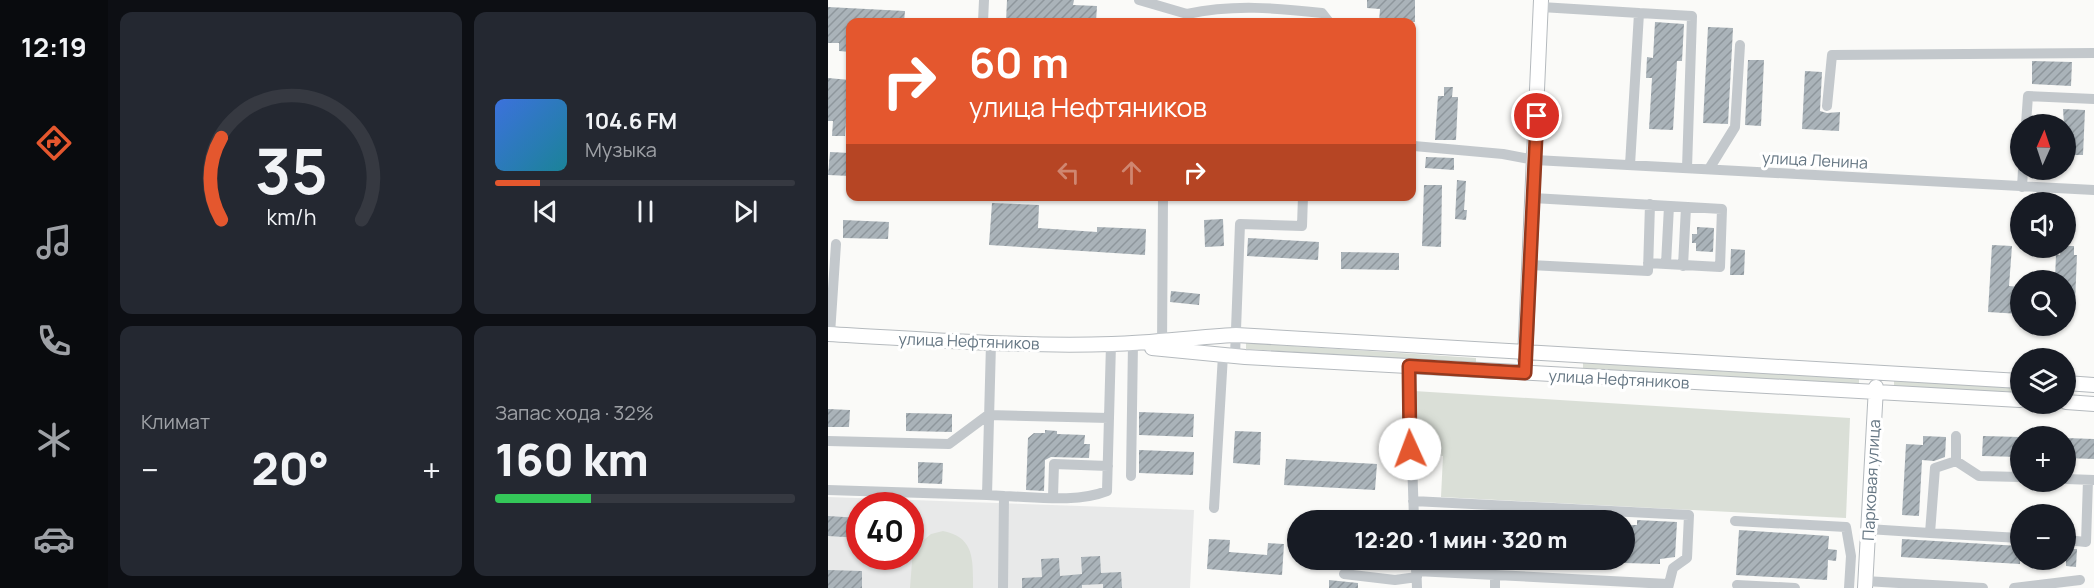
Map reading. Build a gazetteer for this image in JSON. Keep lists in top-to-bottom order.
{
  "streets": {
    "main road": ["улица Нефтяников", "Парковая улица"],
    "street": ["улица Ленина"]
  },
  "crossings": [
    ["улица Нефтяников", "Парковая улица"]
  ],
  "north": "top",
  "page": {
    "tabs": "12:19",
    "turn": ["60 m", "улица Нефтяников"],
    "song": ["104.6 FM", "Музыка"],
    "map_buttons": ["+", "−"],
    "tile": [
      "Климат",
      ["Запас хода · 32%", "160 km"]
    ],
    "heat": ["−", "20°", "+"],
    "limit": "40",
    "trip": "12:20 · 1 мин · 320 m",
    "gauge": ["35", "km/h"]
  }
}
